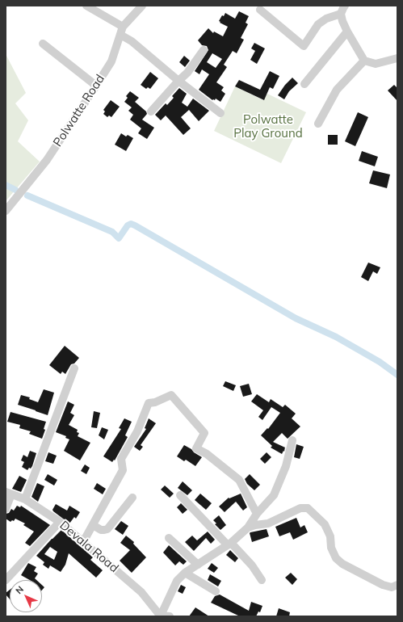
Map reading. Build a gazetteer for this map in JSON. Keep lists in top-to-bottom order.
{
  "streets": {
    "street": ["Polwatte Road", "Devala Road"]
  },
  "parks": ["Polwatte Play Ground"],
  "north": "top left"
}
